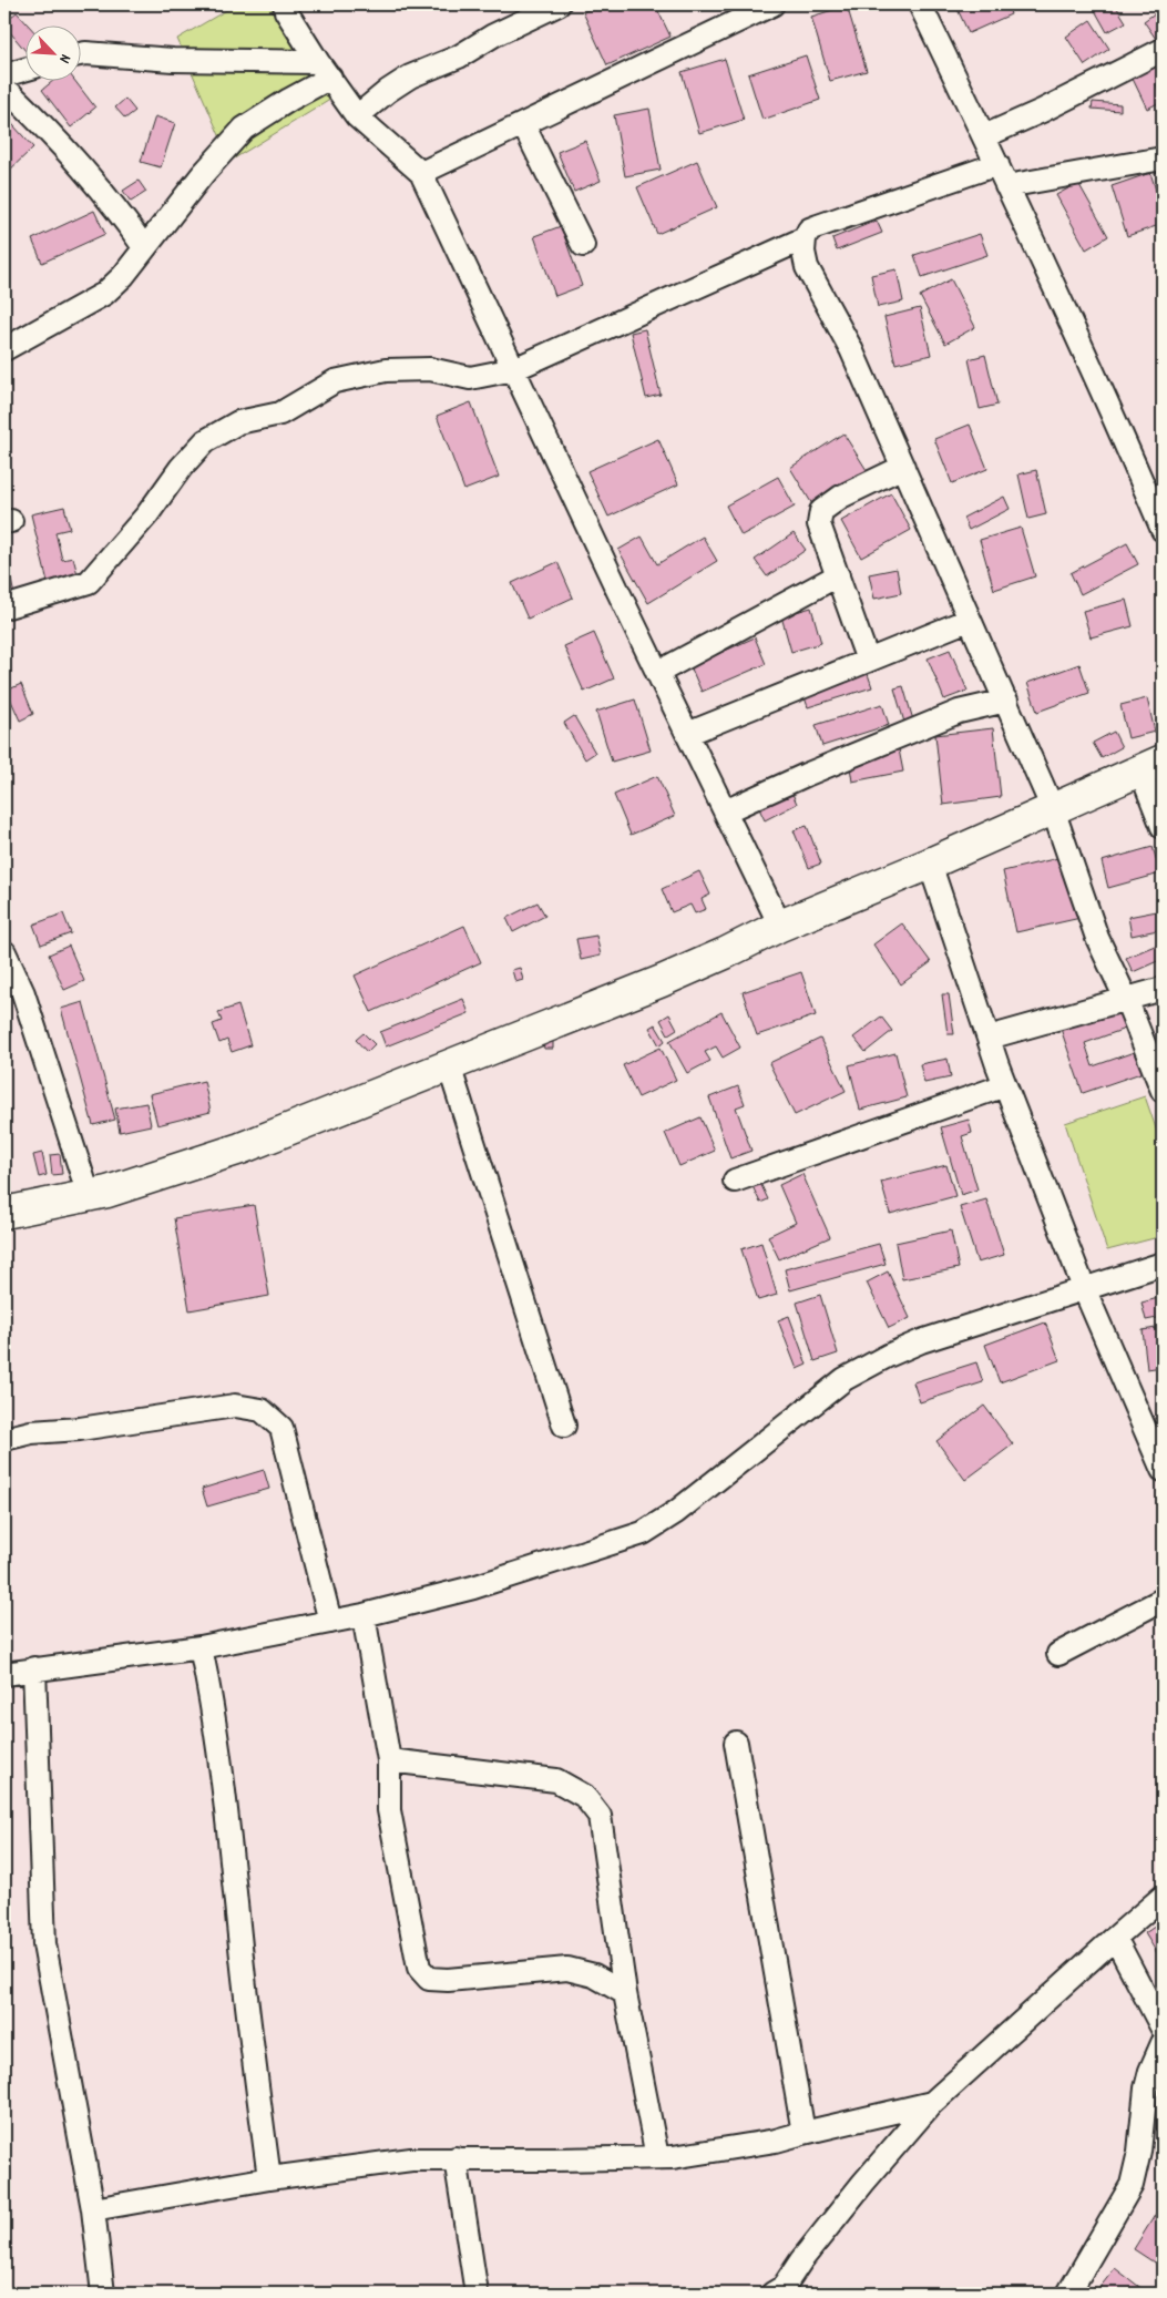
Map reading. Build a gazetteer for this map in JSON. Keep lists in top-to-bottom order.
{
  "north": "bottom right"
}
